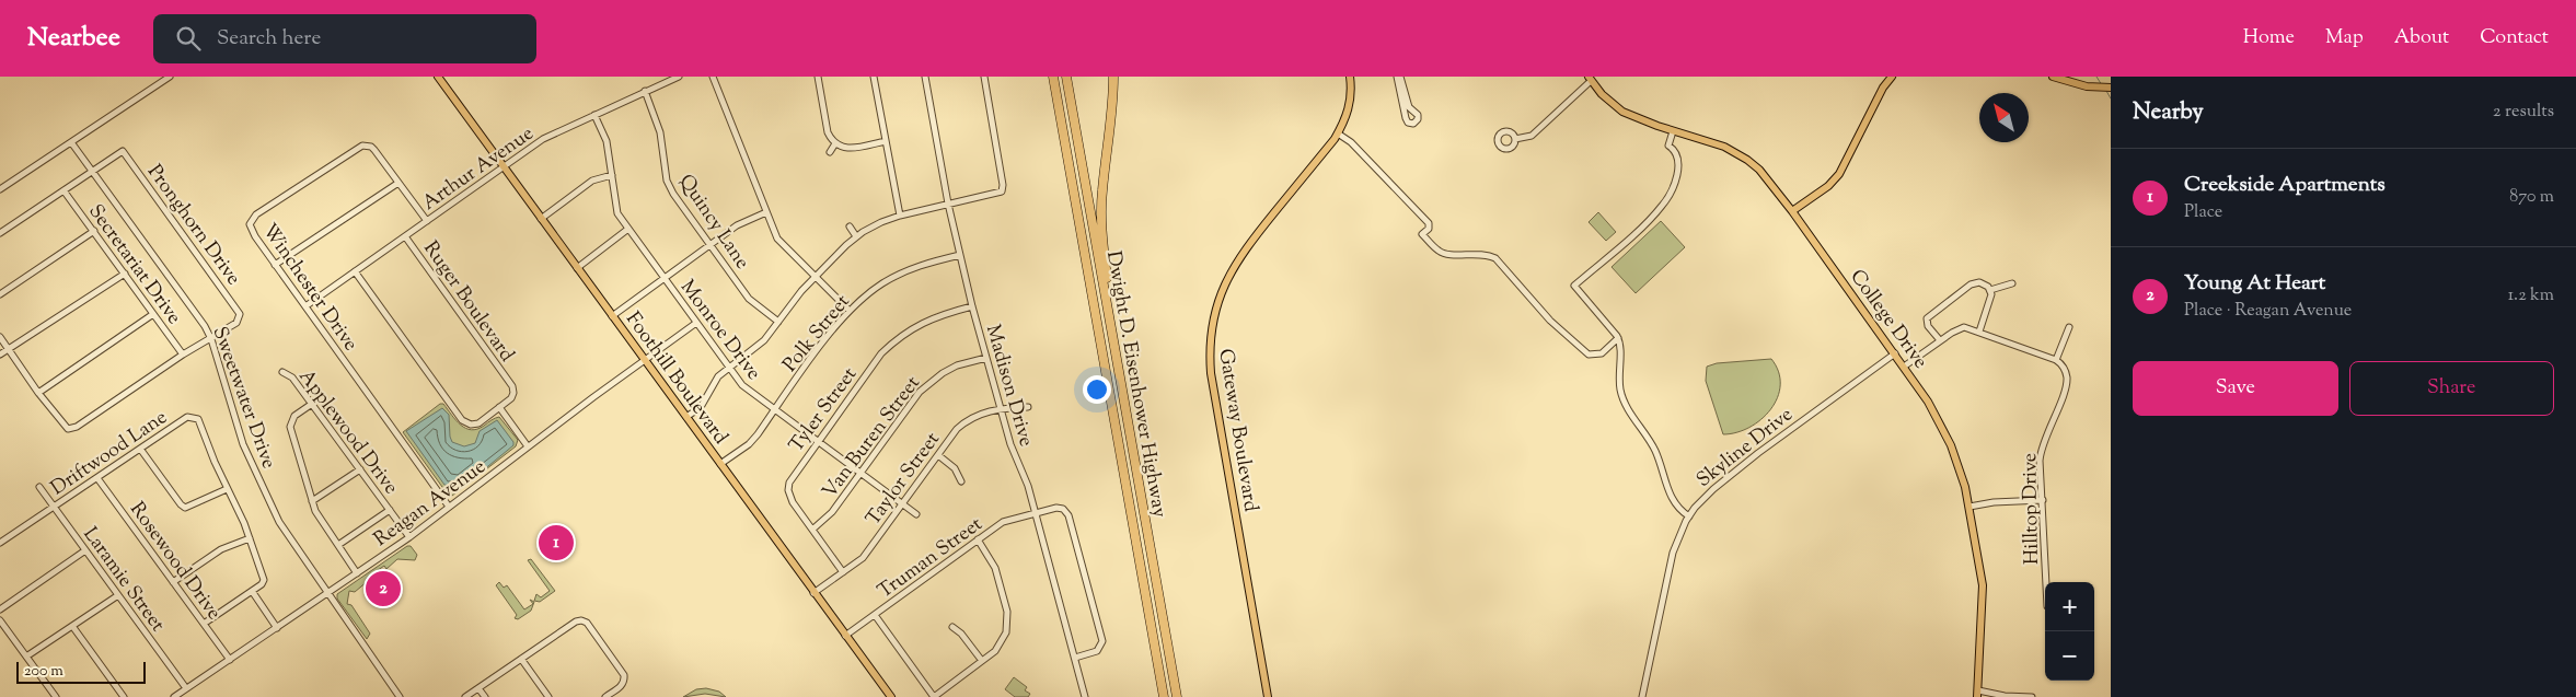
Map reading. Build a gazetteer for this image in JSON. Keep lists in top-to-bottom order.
{
  "streets": {
    "highway": ["Dwight D. Eisenhower Highway"],
    "main road": ["College Drive", "Foothill Boulevard", "Gateway Boulevard"],
    "street": [
      "Arthur Avenue",
      "Quincy Lane",
      "Pronghorn Drive",
      "Secretariat Drive",
      "Winchester Drive",
      "Ruger Boulevard",
      "Monroe Drive",
      "Polk Street",
      "Madison Drive",
      "Sweetwater Drive",
      "Tyler Street",
      "Applewood Drive",
      "Van Buren Street",
      "Skyline Drive",
      "Driftwood Lane",
      "Taylor Street",
      "Reagan Avenue",
      "Hilltop Drive",
      "Truman Street",
      "Rosewood Drive",
      "Laramie Street"
    ]
  },
  "crossings": [
    ["Arthur Avenue", "Quincy Lane"],
    ["Arthur Avenue", "Winchester Drive"],
    ["Arthur Avenue", "Ruger Boulevard"],
    ["Arthur Avenue", "Monroe Drive"],
    ["Arthur Avenue", "Foothill Boulevard"],
    ["Pronghorn Drive", "Sweetwater Drive"],
    ["Winchester Drive", "Reagan Avenue"],
    ["College Drive", "Skyline Drive"],
    ["Monroe Drive", "Polk Street"],
    ["Monroe Drive", "Tyler Street"],
    ["Monroe Drive", "Van Buren Street"],
    ["Monroe Drive", "Taylor Street"],
    ["Monroe Drive", "Reagan Avenue"],
    ["Polk Street", "Foothill Boulevard"],
    ["Polk Street", "Madison Drive"],
    ["Foothill Boulevard", "Taylor Street"],
    ["Foothill Boulevard", "Reagan Avenue"],
    ["Foothill Boulevard", "Truman Street"],
    ["Madison Drive", "Tyler Street"],
    ["Madison Drive", "Van Buren Street"],
    ["Madison Drive", "Taylor Street"],
    ["Madison Drive", "Truman Street"],
    ["Sweetwater Drive", "Reagan Avenue"],
    ["Tyler Street", "Van Buren Street"],
    ["Tyler Street", "Taylor Street"],
    ["Applewood Drive", "Reagan Avenue"],
    ["Driftwood Lane", "Rosewood Drive"],
    ["Driftwood Lane", "Laramie Street"],
    ["Reagan Avenue", "Rosewood Drive"],
    ["Reagan Avenue", "Laramie Street"]
  ],
  "scale_bar": "200 m",
  "north": "top left",
  "page": {
    "header": "Nearbee",
    "search": "Search here",
    "nav": [
      "Home",
      "Map",
      "About",
      "Contact"
    ],
    "heading": ["Nearby", "2 results"],
    "list": [
      {
        "mark": "1",
        "name": "Creekside Apartments",
        "note": "Place",
        "value": "870 m"
      },
      {
        "mark": "2",
        "name": "Young At Heart",
        "note": "Place · Reagan Avenue",
        "value": "1.2 km"
      }
    ],
    "buttons": ["Save", "Share"],
    "pins": ["1", "2"],
    "map_buttons": ["+", "−"],
    "scale": "200 m"
  }
}
